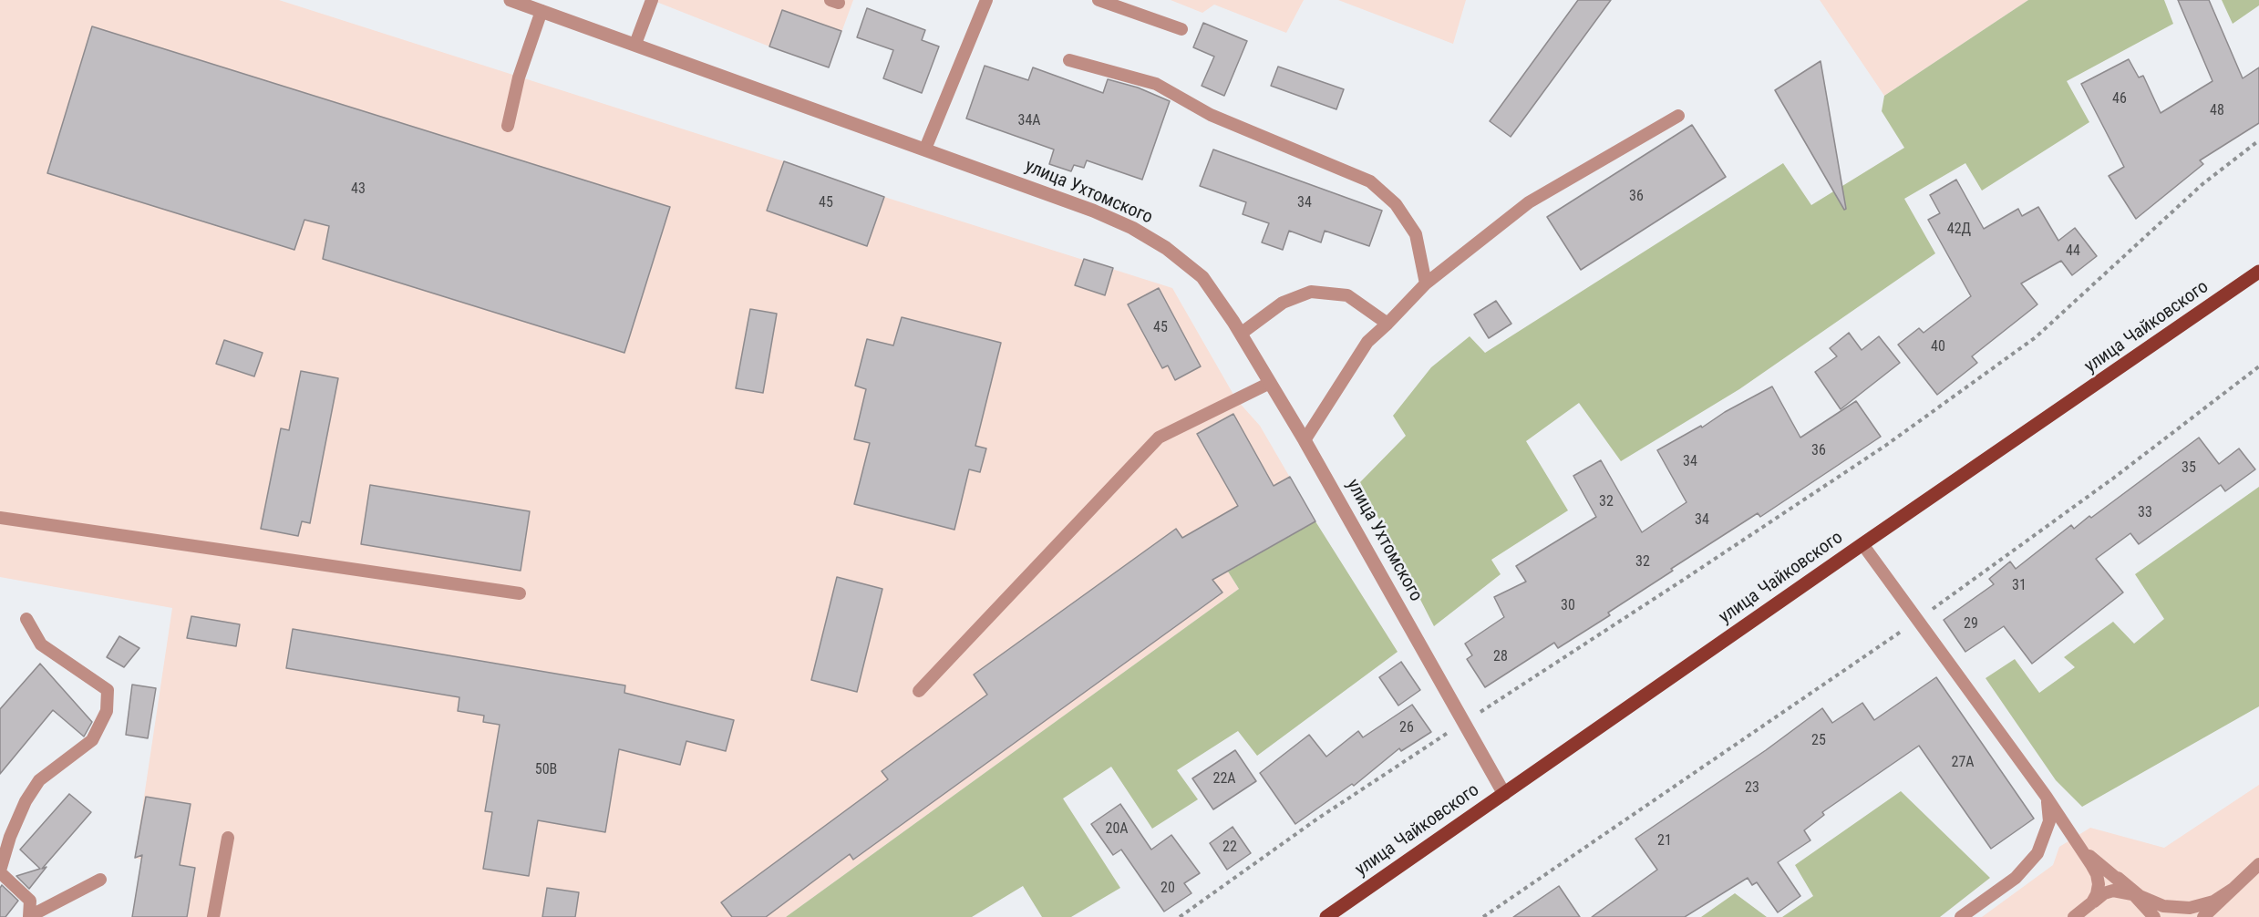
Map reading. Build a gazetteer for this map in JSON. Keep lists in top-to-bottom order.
{
  "streets": {
    "main road": ["улица Чайковского"],
    "street": ["улица Ухтомского"]
  },
  "crossings": [
    ["улица Ухтомского", "улица Чайковского"]
  ],
  "house_numbers": [
    "46",
    "48",
    "34А",
    "43",
    "36",
    "45",
    "34",
    "42Д",
    "44",
    "45",
    "40",
    "36",
    "34",
    "35",
    "32",
    "33",
    "34",
    "32",
    "31",
    "30",
    "29",
    "28",
    "26",
    "25",
    "27А",
    "50В",
    "22А",
    "23",
    "20А",
    "21",
    "22",
    "20"
  ]
}
